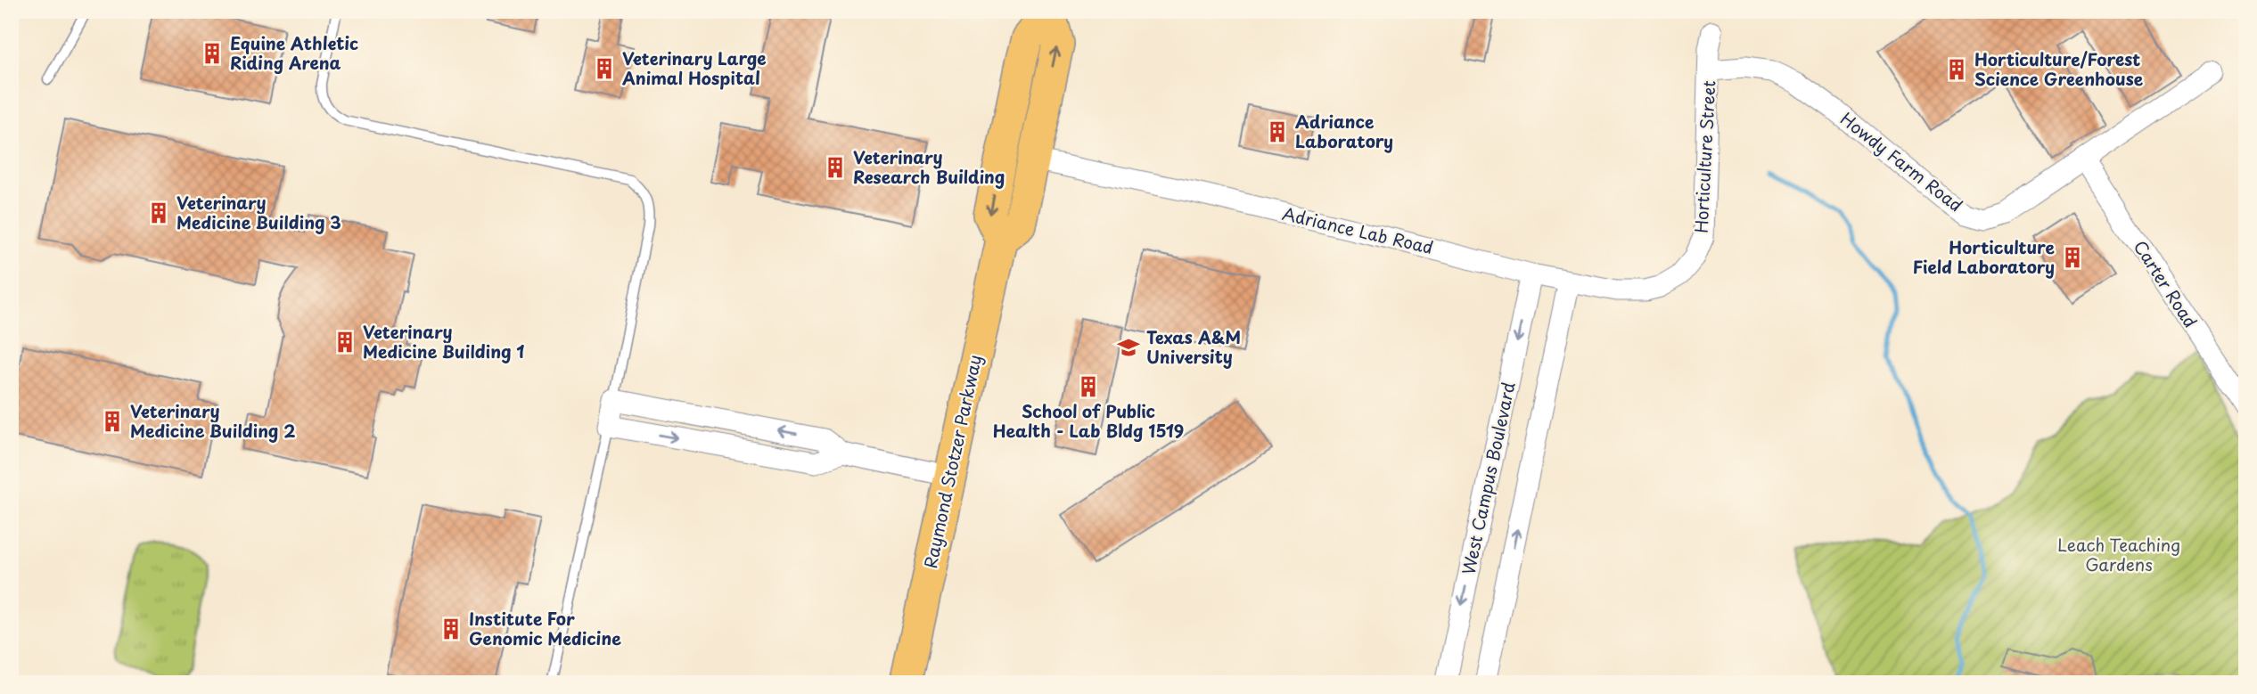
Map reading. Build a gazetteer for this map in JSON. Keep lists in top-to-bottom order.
{
  "streets": {
    "main road": ["Raymond Stotzer Parkway"],
    "street": [
      "Horticulture Street",
      "Howdy Farm Road",
      "Adriance Lab Road",
      "Carter Road",
      "West Campus Boulevard"
    ]
  },
  "crossings": [
    ["Horticulture Street", "Howdy Farm Road"],
    ["Horticulture Street", "Adriance Lab Road"],
    ["Howdy Farm Road", "Carter Road"],
    ["Adriance Lab Road", "Raymond Stotzer Parkway"],
    ["Adriance Lab Road", "West Campus Boulevard"]
  ],
  "parks": ["Leach Teaching Gardens"],
  "places": {
    "building": [
      "Equine Athletic Riding Arena",
      "Veterinary Large Animal Hospital",
      "Horticulture/Forest Science Greenhouse",
      "Adriance Laboratory",
      "Veterinary Research Building",
      "Veterinary Medicine Building 3",
      "Horticulture Field Laboratory",
      "Veterinary Medicine Building 1",
      "School of Public Health - Lab Bldg 1519",
      "Veterinary Medicine Building 2",
      "Institute For Genomic Medicine"
    ],
    "school or university": ["Texas A&M University"]
  }
}
